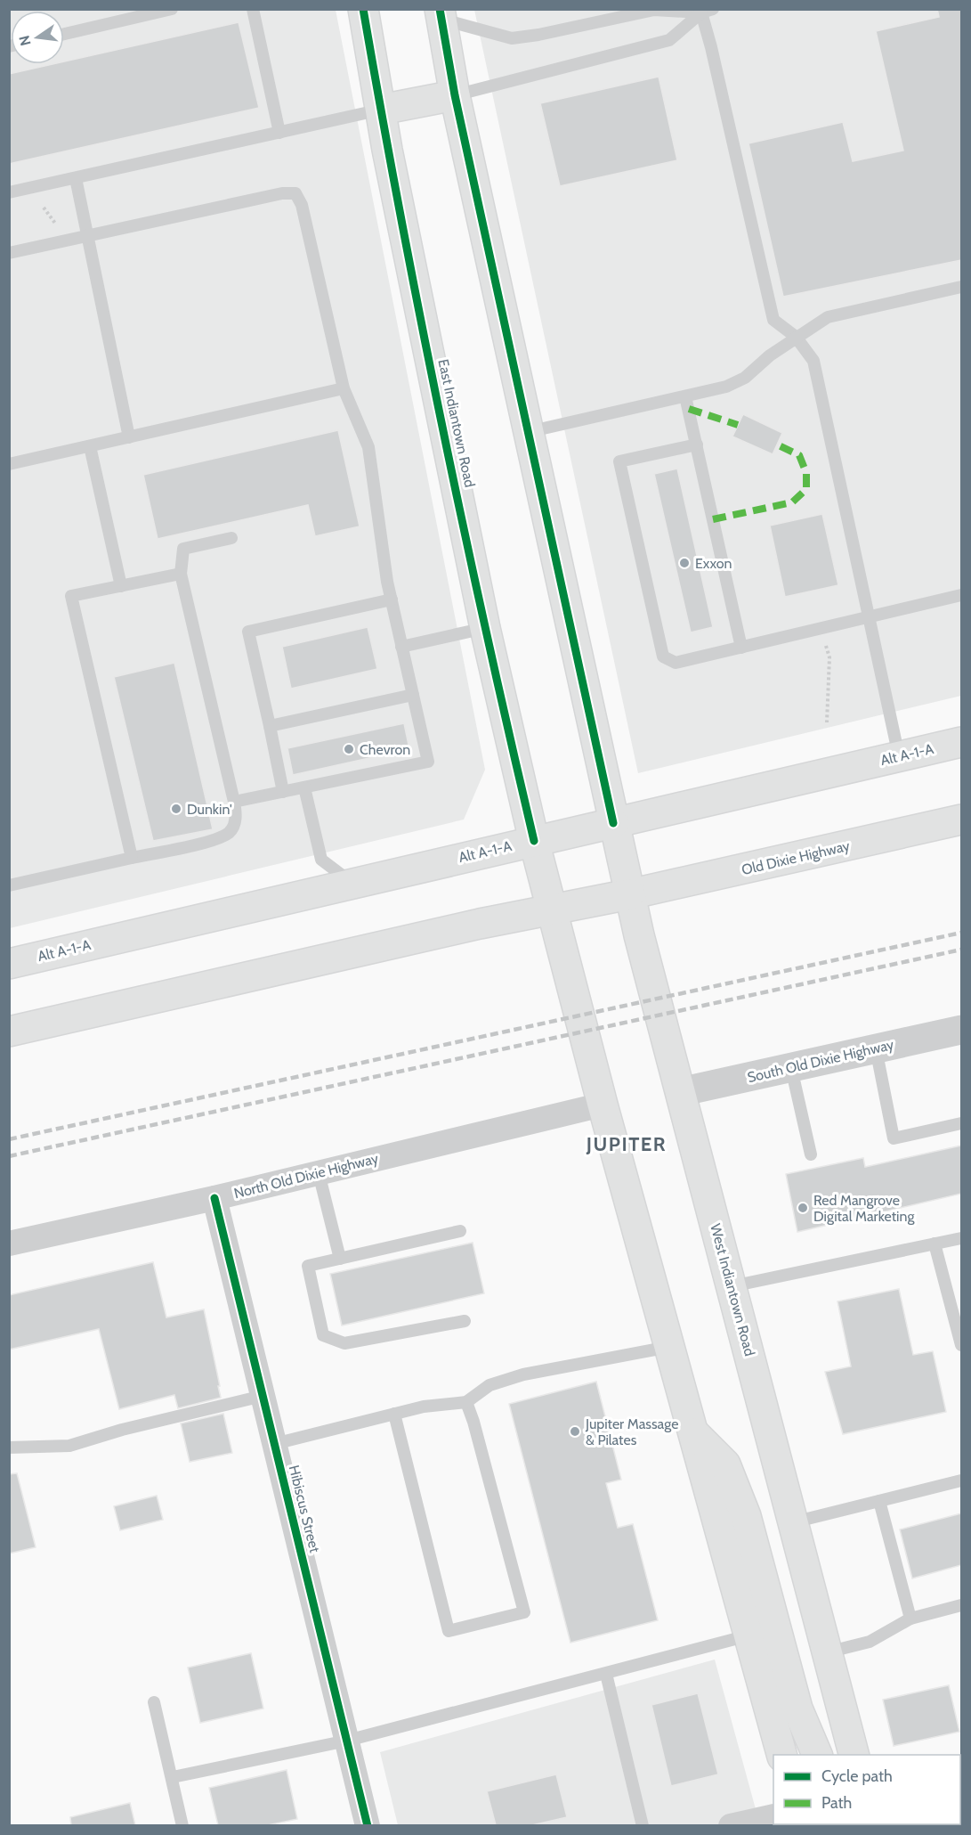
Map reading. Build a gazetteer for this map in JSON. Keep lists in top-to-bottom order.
{
  "streets": {
    "main road": [
      "East Indiantown Road",
      "Alt A-1-A",
      "Old Dixie Highway",
      "West Indiantown Road"
    ],
    "street": ["South Old Dixie Highway", "North Old Dixie Highway", "Hibiscus Street"]
  },
  "crossings": [
    ["East Indiantown Road", "Alt A-1-A"],
    ["Alt A-1-A", "West Indiantown Road"],
    ["Old Dixie Highway", "West Indiantown Road"],
    ["South Old Dixie Highway", "West Indiantown Road"],
    ["North Old Dixie Highway", "Hibiscus Street"]
  ],
  "districts": ["JUPITER"],
  "places": [
    "Exxon",
    "Chevron",
    "Dunkin'",
    "Red Mangrove Digital Marketing",
    "Jupiter Massage & Pilates"
  ],
  "legend": ["Cycle path", "Path"],
  "north": "left"
}
